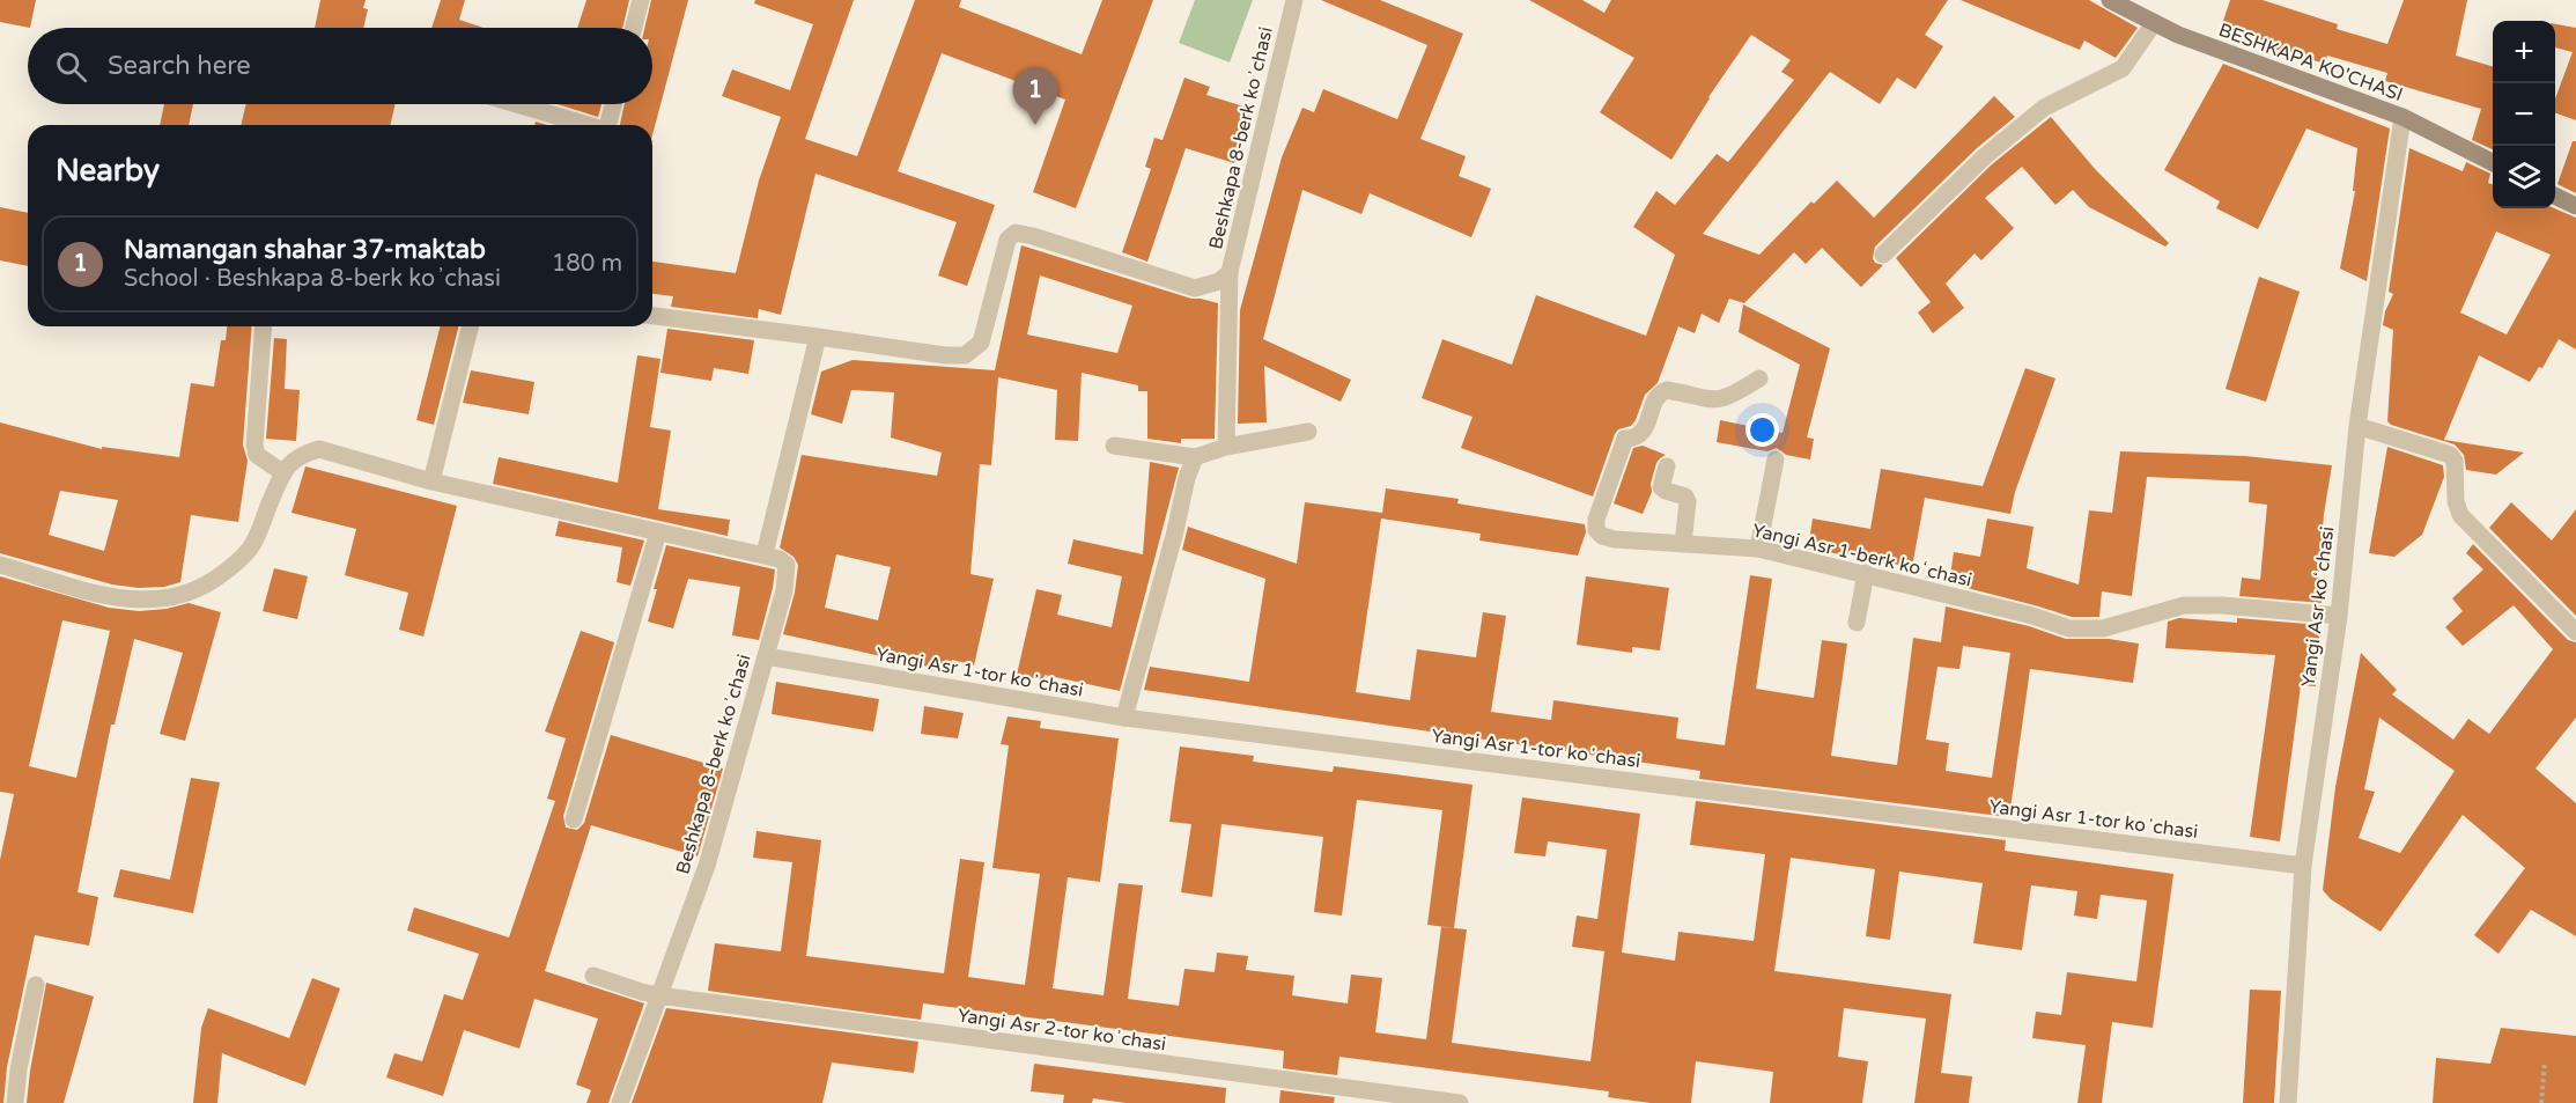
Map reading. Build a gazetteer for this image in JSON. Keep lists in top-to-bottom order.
{
  "streets": {
    "street": [
      "BESHKAPA KO'CHASI",
      "Beshkapa 8-berk koʼchasi",
      "Yangi Asr 1-berk koʻchasi",
      "Yangi Asr koʻchasi",
      "Yangi Asr 1-tor koʼchasi",
      "Yangi Asr 2-tor koʼchasi"
    ]
  },
  "crossings": [
    ["BESHKAPA KO'CHASI", "Yangi Asr koʻchasi"],
    ["Beshkapa 8-berk koʼchasi", "Yangi Asr 1-tor koʼchasi"],
    ["Beshkapa 8-berk koʼchasi", "Yangi Asr 2-tor koʼchasi"],
    ["Yangi Asr 1-berk koʻchasi", "Yangi Asr koʻchasi"],
    ["Yangi Asr koʻchasi", "Yangi Asr 1-tor koʼchasi"]
  ],
  "page": {
    "map_buttons": ["+", "−"],
    "search": "Search here",
    "pins": "1",
    "heading": "Nearby",
    "list": [
      {
        "mark": "1",
        "name": "Namangan shahar 37-maktab",
        "note": "School · Beshkapa 8-berk koʼchasi",
        "value": "180 m"
      }
    ]
  }
}
